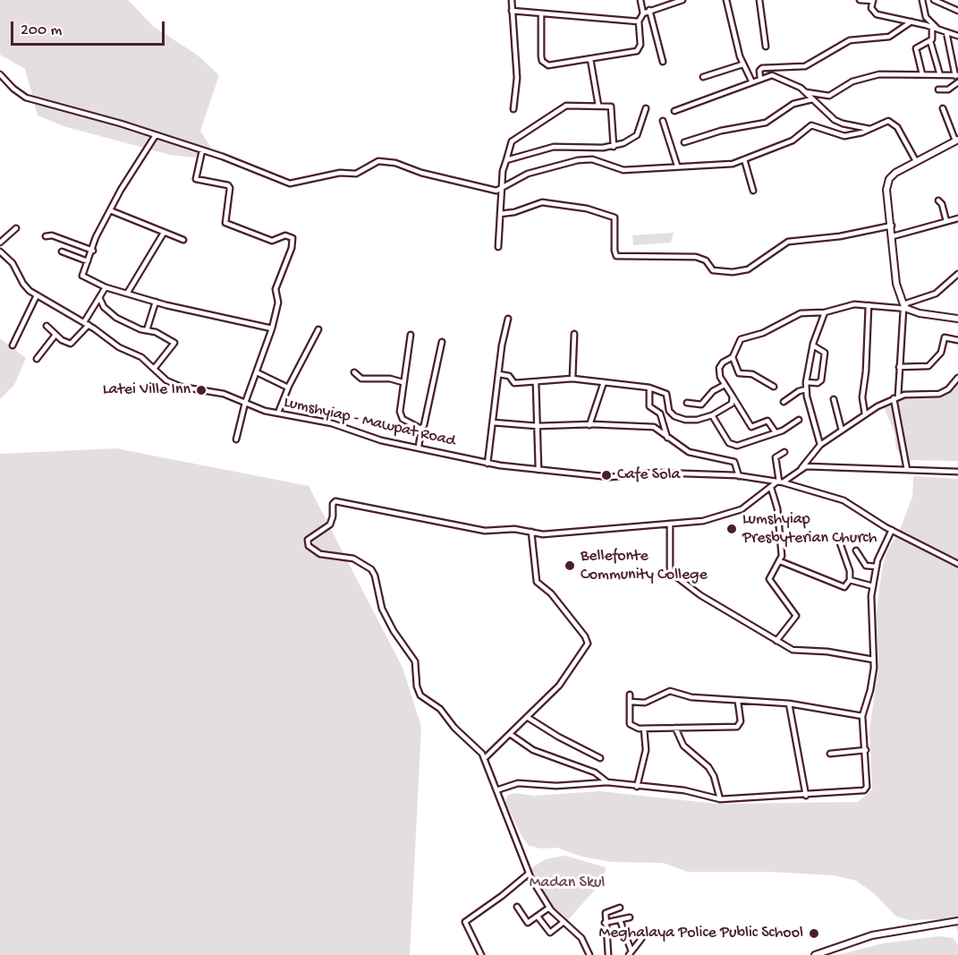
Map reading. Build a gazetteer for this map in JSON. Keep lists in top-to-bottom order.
{
  "streets": {
    "street": ["Lumshyiap - Mawpat Road"]
  },
  "parks": ["Madan Skul"],
  "places": [
    "Latei Ville Inn",
    "Cafe Sola",
    "Lumshyiap Presbyterian Church",
    "Bellefonte Community College",
    "Meghalaya Police Public School"
  ],
  "scale_bar": "200 m"
}
